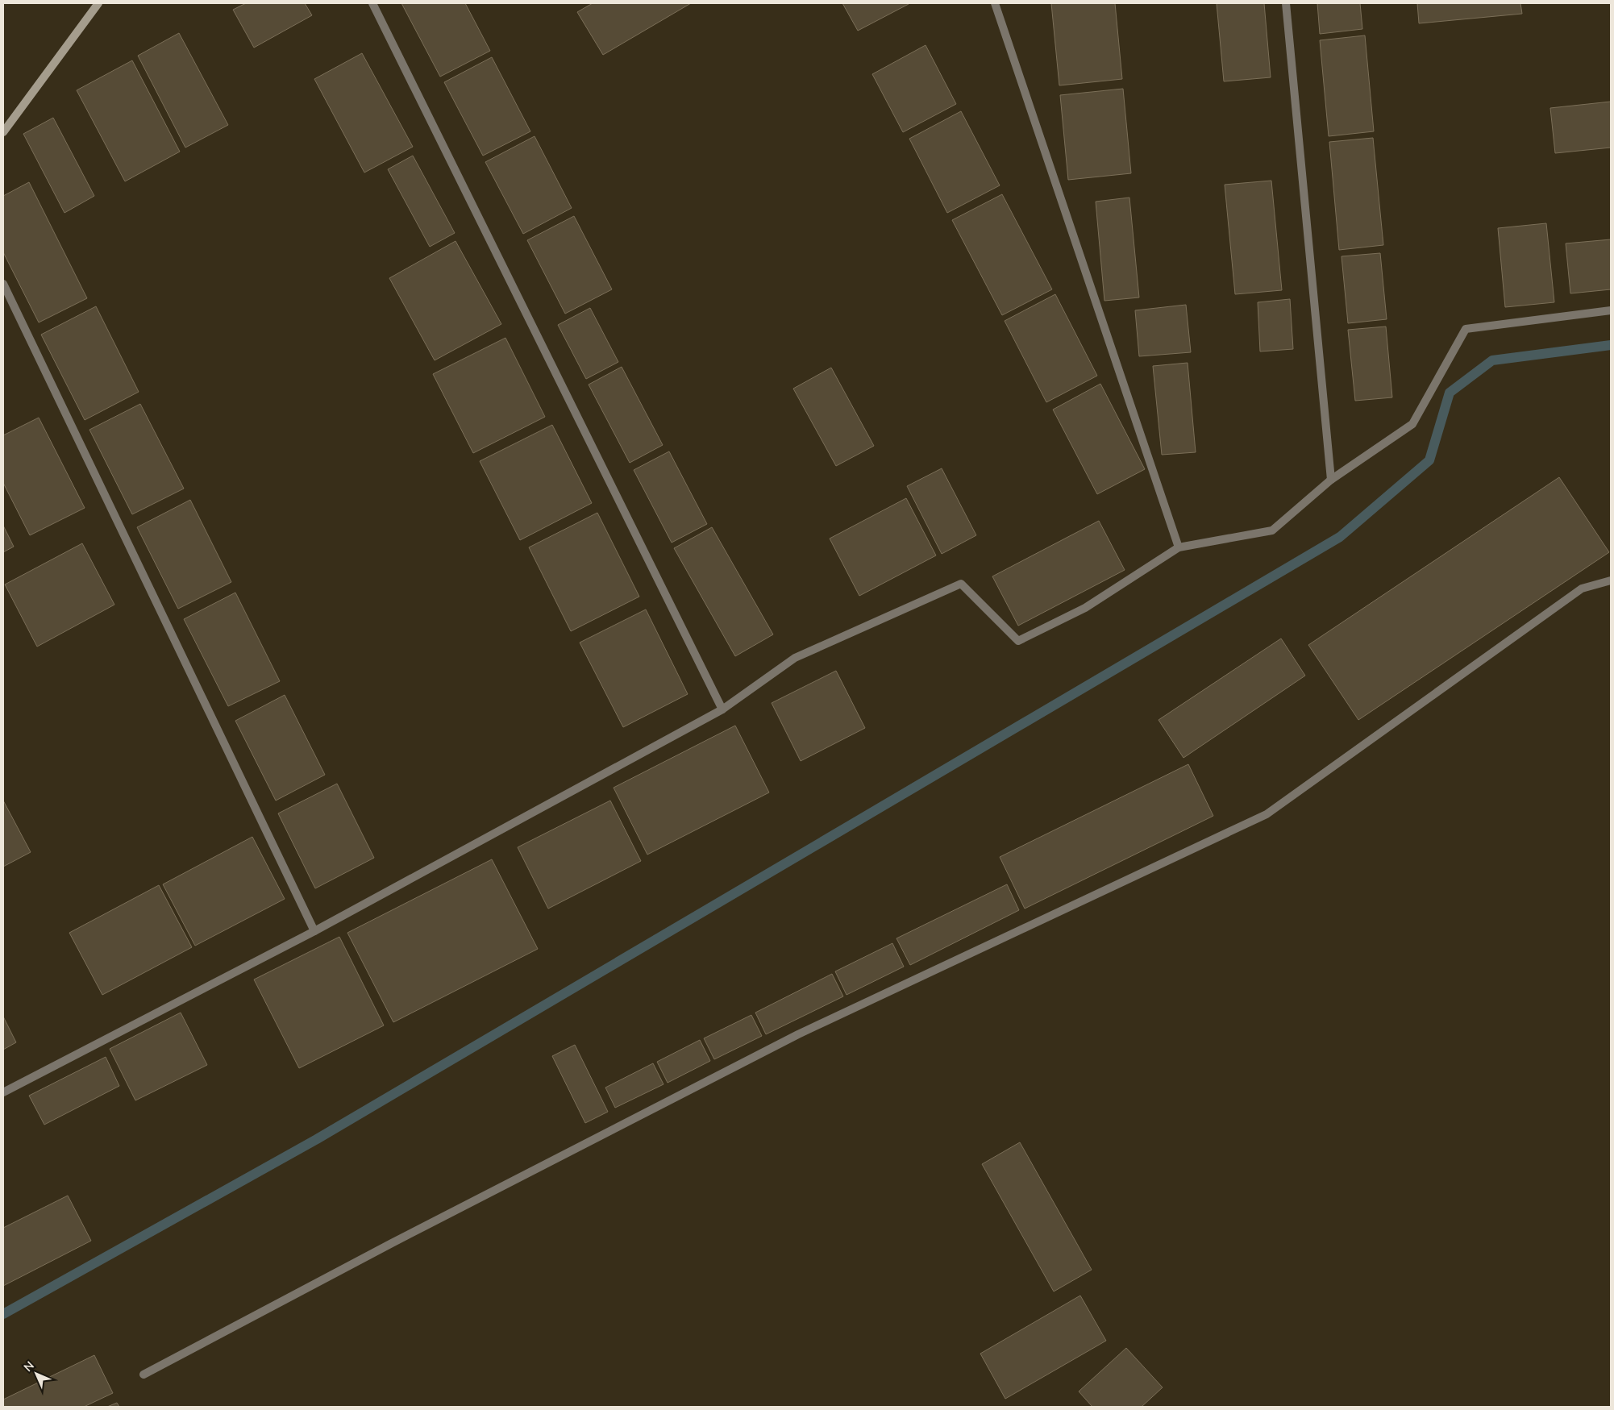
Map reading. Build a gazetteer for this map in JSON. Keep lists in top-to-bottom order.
{
  "north": "top left"
}
